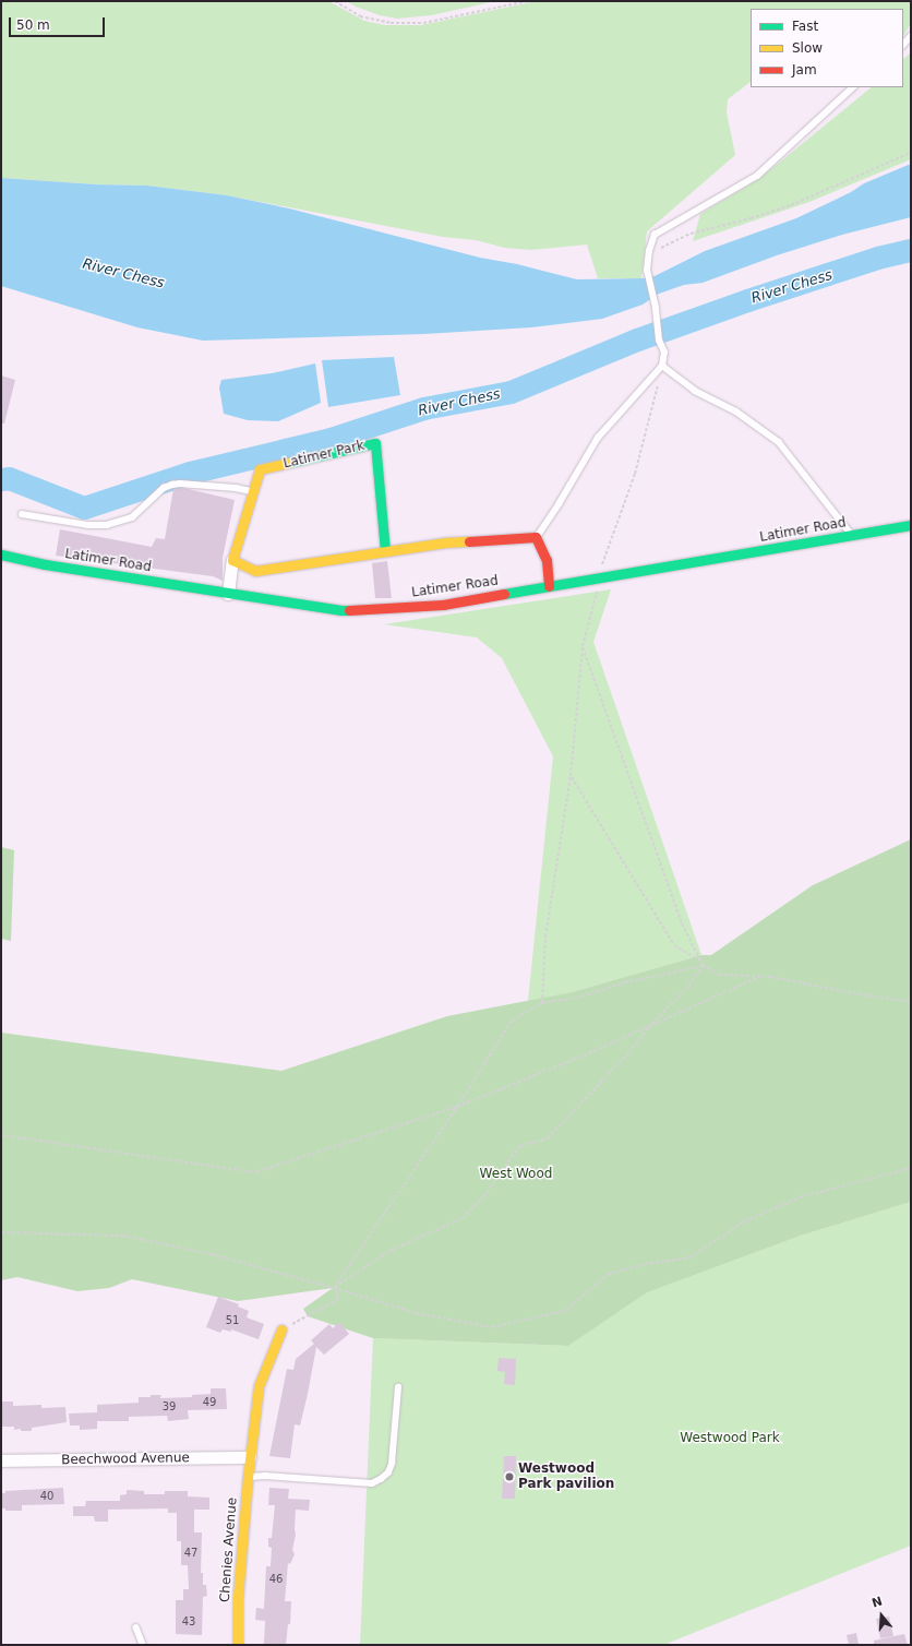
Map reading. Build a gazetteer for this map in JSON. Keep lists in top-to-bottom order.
{
  "streets": {
    "street": [
      "Latimer Park",
      "Latimer Road",
      "Beechwood Avenue",
      "Chenies Avenue"
    ]
  },
  "crossings": [
    ["Latimer Park", "Latimer Road"],
    ["Beechwood Avenue", "Chenies Avenue"]
  ],
  "water": ["River Chess"],
  "parks": ["West Wood", "Westwood Park"],
  "places": ["Westwood Park pavilion"],
  "house_numbers": [
    "51",
    "49",
    "39",
    "40",
    "47",
    "46",
    "43"
  ],
  "legend": ["Fast", "Slow", "Jam"],
  "scale_bar": "50 m",
  "north": "top"
}
